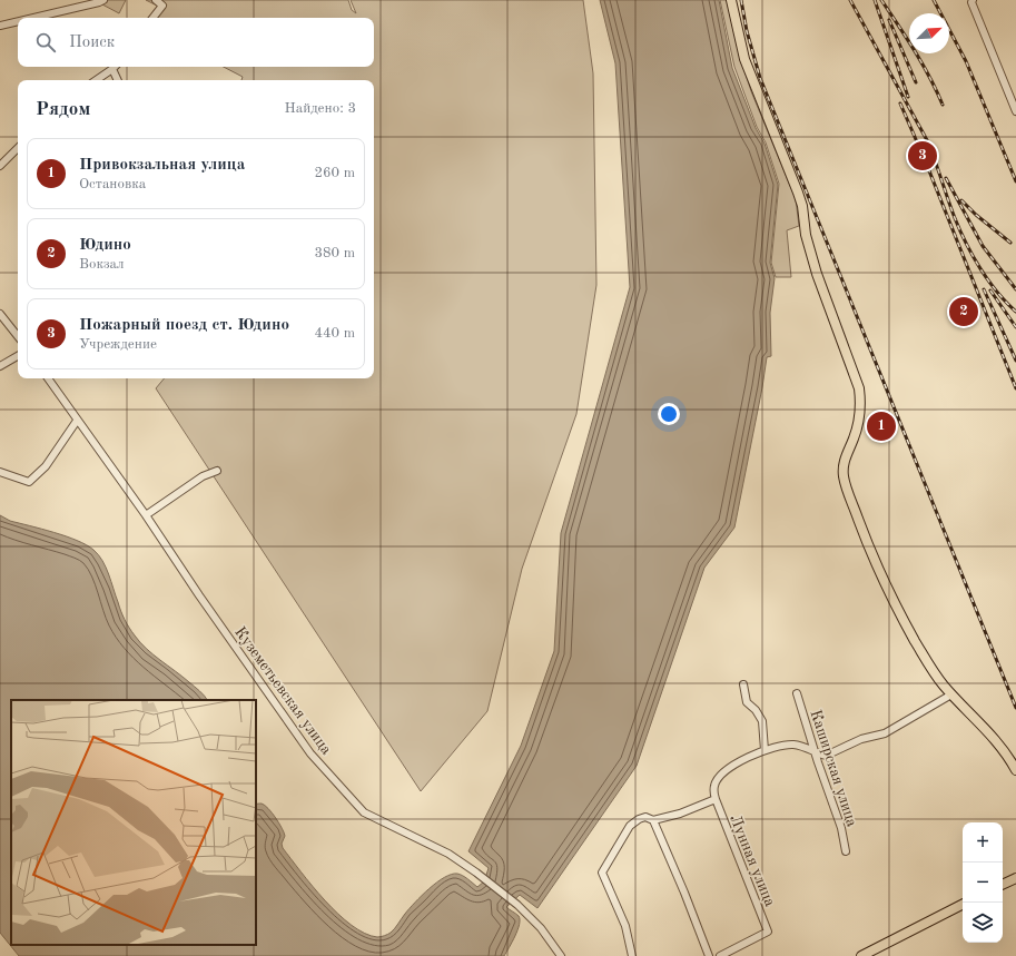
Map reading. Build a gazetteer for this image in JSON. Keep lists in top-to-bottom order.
{
  "streets": {
    "street": ["Куземетьевская улица", "Каширская улица", "Лунная улица"]
  },
  "north": "top right",
  "page": {
    "search": "Поиск",
    "heading": ["Рядом", "Найдено: 3"],
    "list": [
      {
        "mark": "1",
        "name": "Привокзальная улица",
        "note": "Остановка",
        "value": "260 m"
      },
      {
        "mark": "2",
        "name": "Юдино",
        "note": "Вокзал",
        "value": "380 m"
      },
      {
        "mark": "3",
        "name": "Пожарный поезд ст. Юдино",
        "note": "Учреждение",
        "value": "440 m"
      }
    ],
    "pins": ["3", "2", "1"],
    "map_buttons": ["+", "−"]
  }
}
